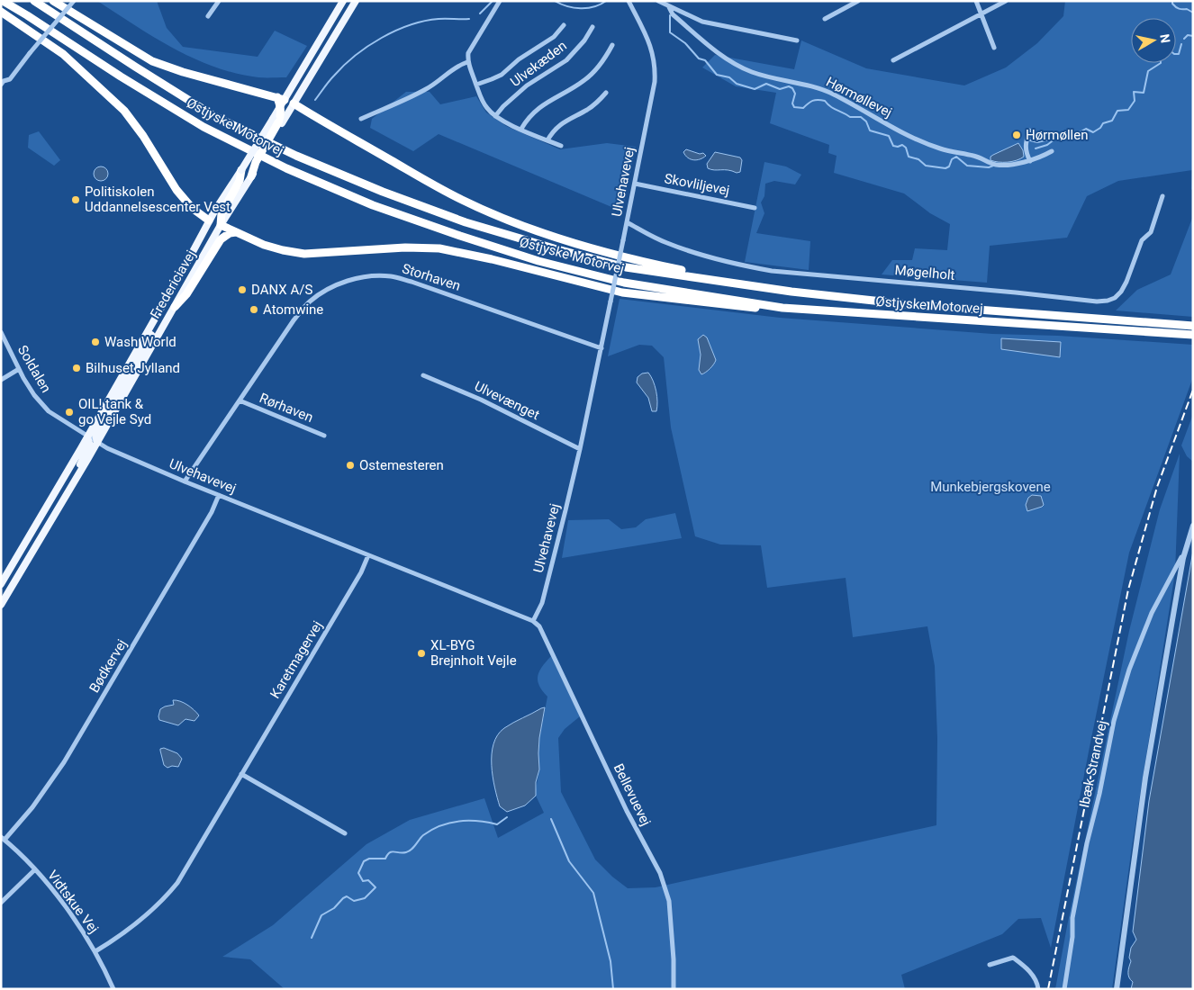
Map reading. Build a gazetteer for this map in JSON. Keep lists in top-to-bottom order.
{
  "streets": {
    "highway": ["Østjyske Motorvej"],
    "main road": ["Fredericiavej"],
    "street": [
      "Ulvekæden",
      "Hørmøllevej",
      "Ulvehavevej",
      "Skovliljevej",
      "Møgelholt",
      "Storhaven",
      "Soldalen",
      "Ulvevænget",
      "Rørhaven",
      "Karetmagervej",
      "Bødkervej",
      "Ibæk Strandvej",
      "Bellevuevej",
      "Vidtskue Vej"
    ]
  },
  "crossings": [
    ["Ulvehavevej", "Skovliljevej"],
    ["Ulvehavevej", "Møgelholt"],
    ["Ulvehavevej", "Storhaven"],
    ["Ulvehavevej", "Fredericiavej"],
    ["Ulvehavevej", "Soldalen"],
    ["Ulvehavevej", "Ulvevænget"],
    ["Ulvehavevej", "Karetmagervej"],
    ["Ulvehavevej", "Bødkervej"],
    ["Ulvehavevej", "Bellevuevej"],
    ["Storhaven", "Rørhaven"],
    ["Fredericiavej", "Soldalen"],
    ["Karetmagervej", "Vidtskue Vej"],
    ["Bødkervej", "Vidtskue Vej"]
  ],
  "parks": ["Munkebjergskovene"],
  "places": [
    "Hørmøllen",
    "Politiskolen Uddannelsescenter Vest",
    "DANX A/S",
    "Atomwine",
    "Wash World",
    "Bilhuset Jylland",
    "OIL! tank & go Vejle Syd",
    "Ostemesteren",
    "XL-BYG Brejnholt Vejle"
  ],
  "north": "right"
}
